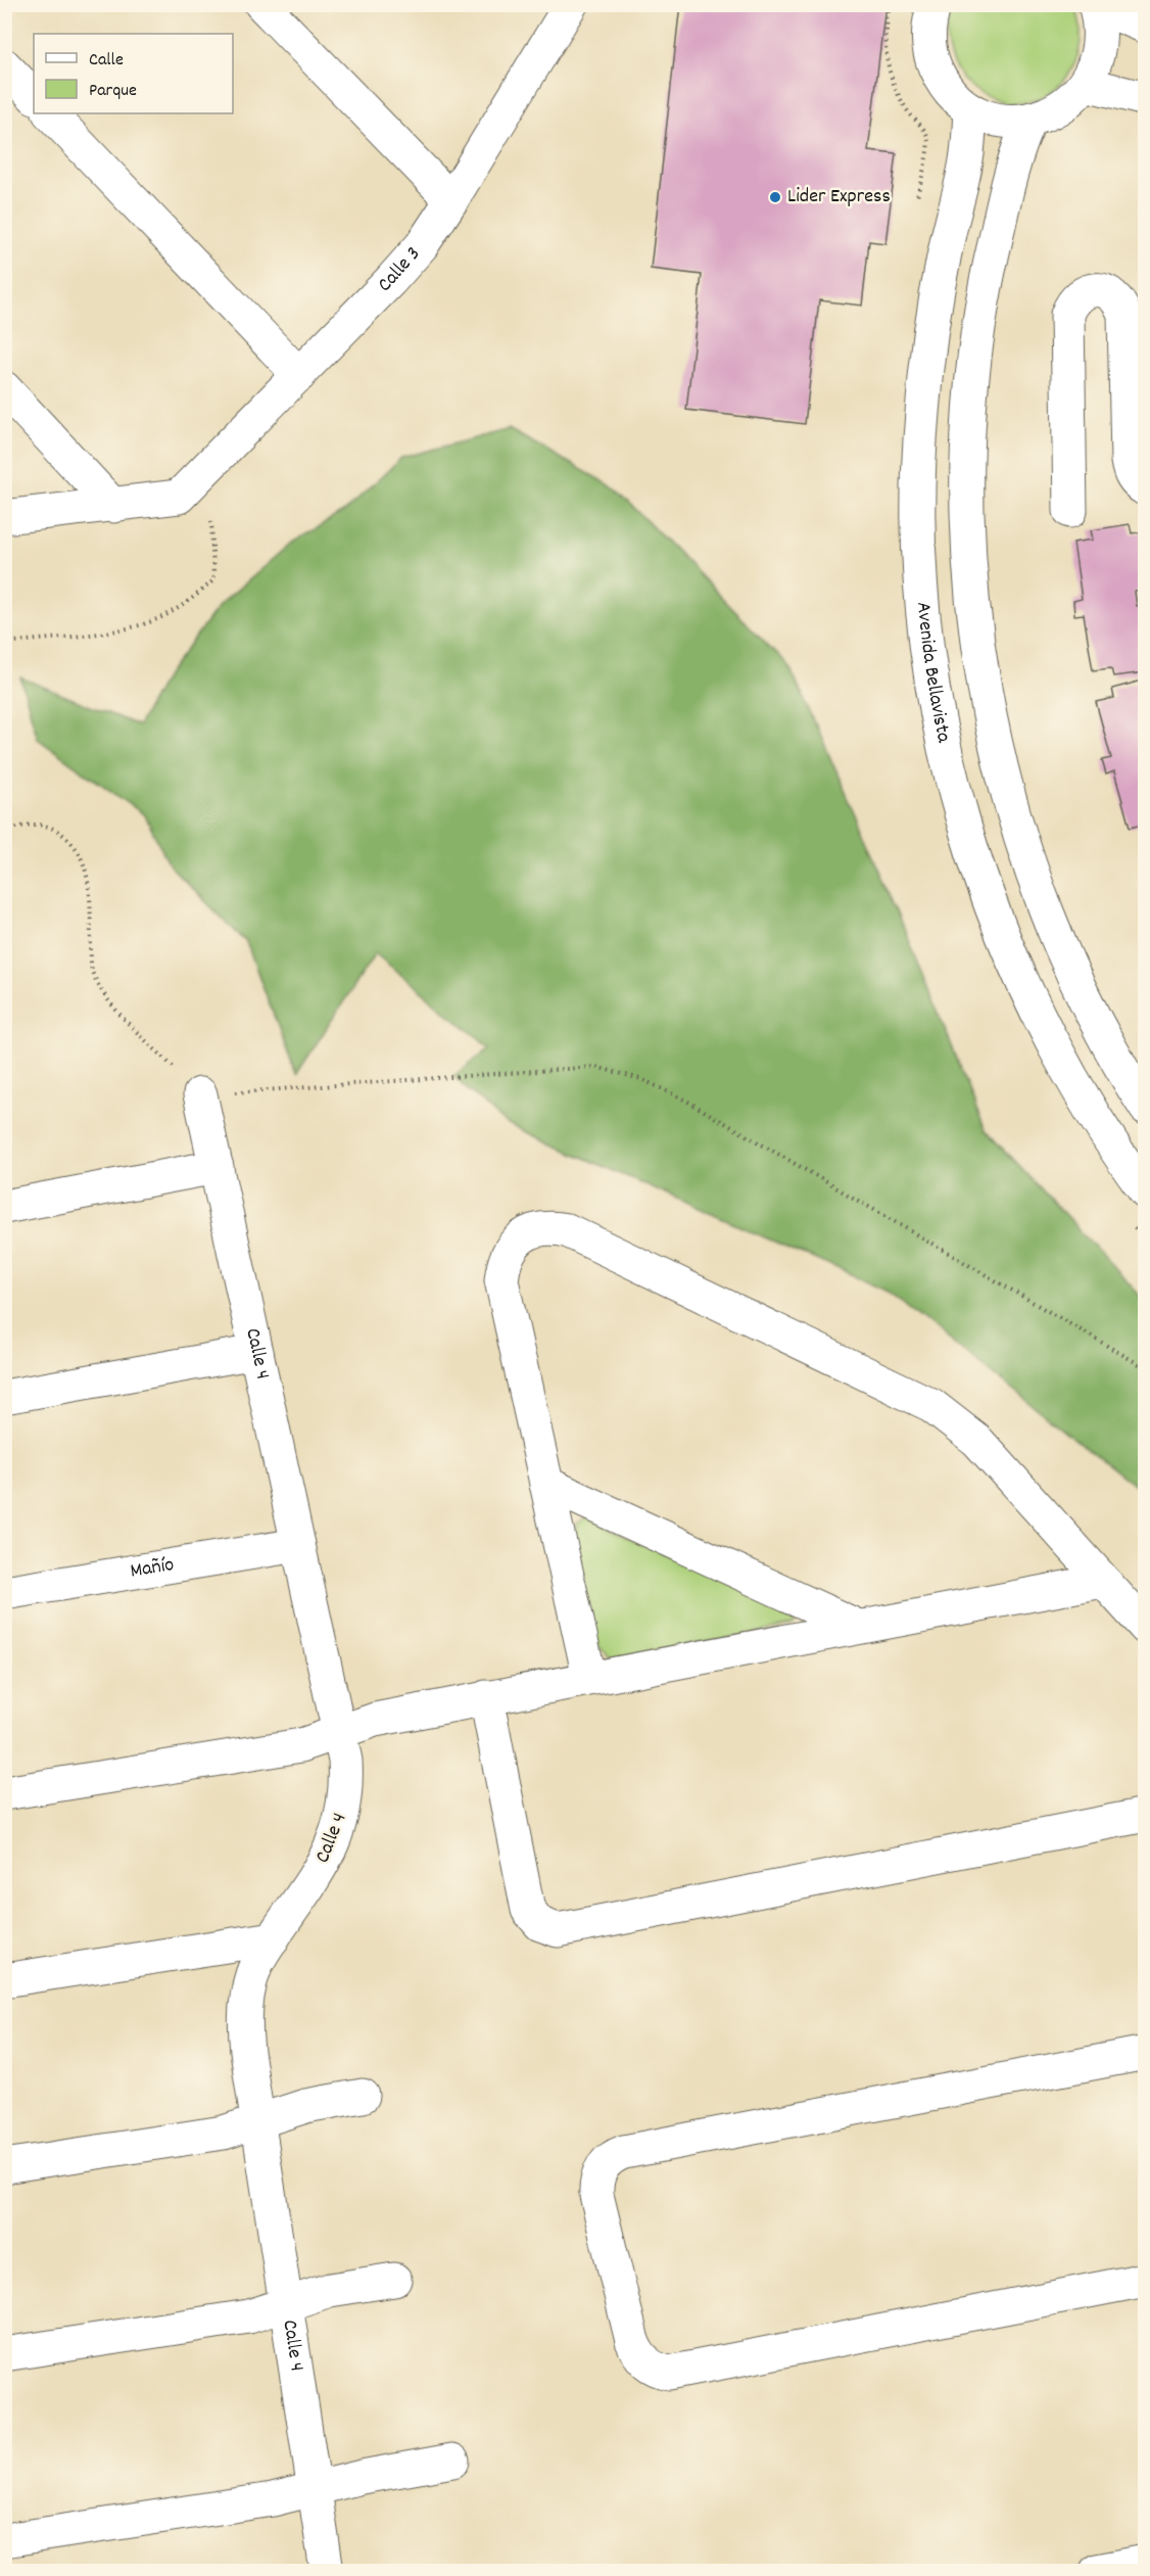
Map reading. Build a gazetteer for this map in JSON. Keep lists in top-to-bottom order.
{
  "streets": {
    "street": [
      "Calle 3",
      "Avenida Bellavista",
      "Calle 4",
      "Mañío"
    ]
  },
  "crossings": [
    ["Calle 4", "Mañío"]
  ],
  "places": ["Lider Express"],
  "legend": ["Calle", "Parque"]
}
